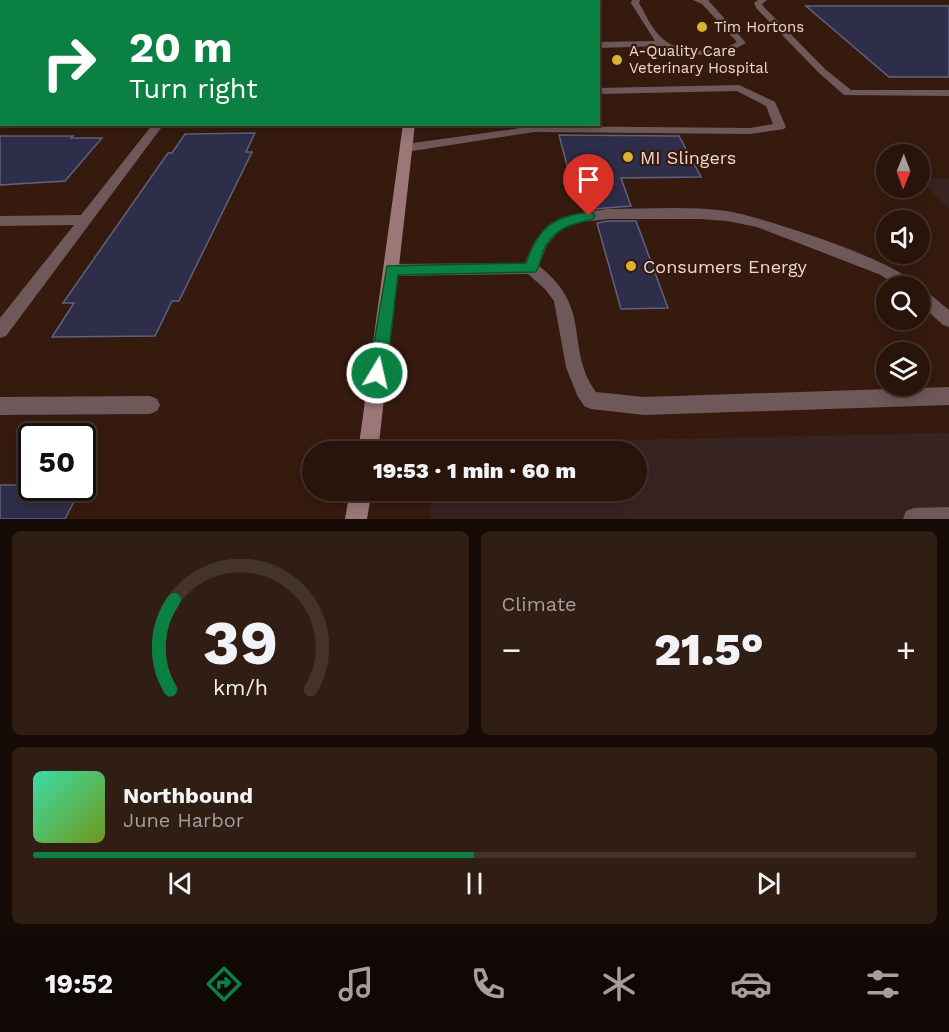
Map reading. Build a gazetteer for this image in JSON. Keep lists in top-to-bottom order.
{
  "places": [
    "Tim Hortons",
    "A-Quality Care Veterinary Hospital",
    "MI Slingers",
    "Consumers Energy"
  ],
  "north": "bottom",
  "page": {
    "turn": ["20 m", "Turn right"],
    "limit": "50",
    "trip": "19:53 · 1 min · 60 m",
    "tile": "Climate",
    "heat": ["−", "21.5°", "+"],
    "song": ["Northbound", "June Harbor"],
    "tabs": "19:52",
    "gauge": ["39", "km/h"]
  }
}
